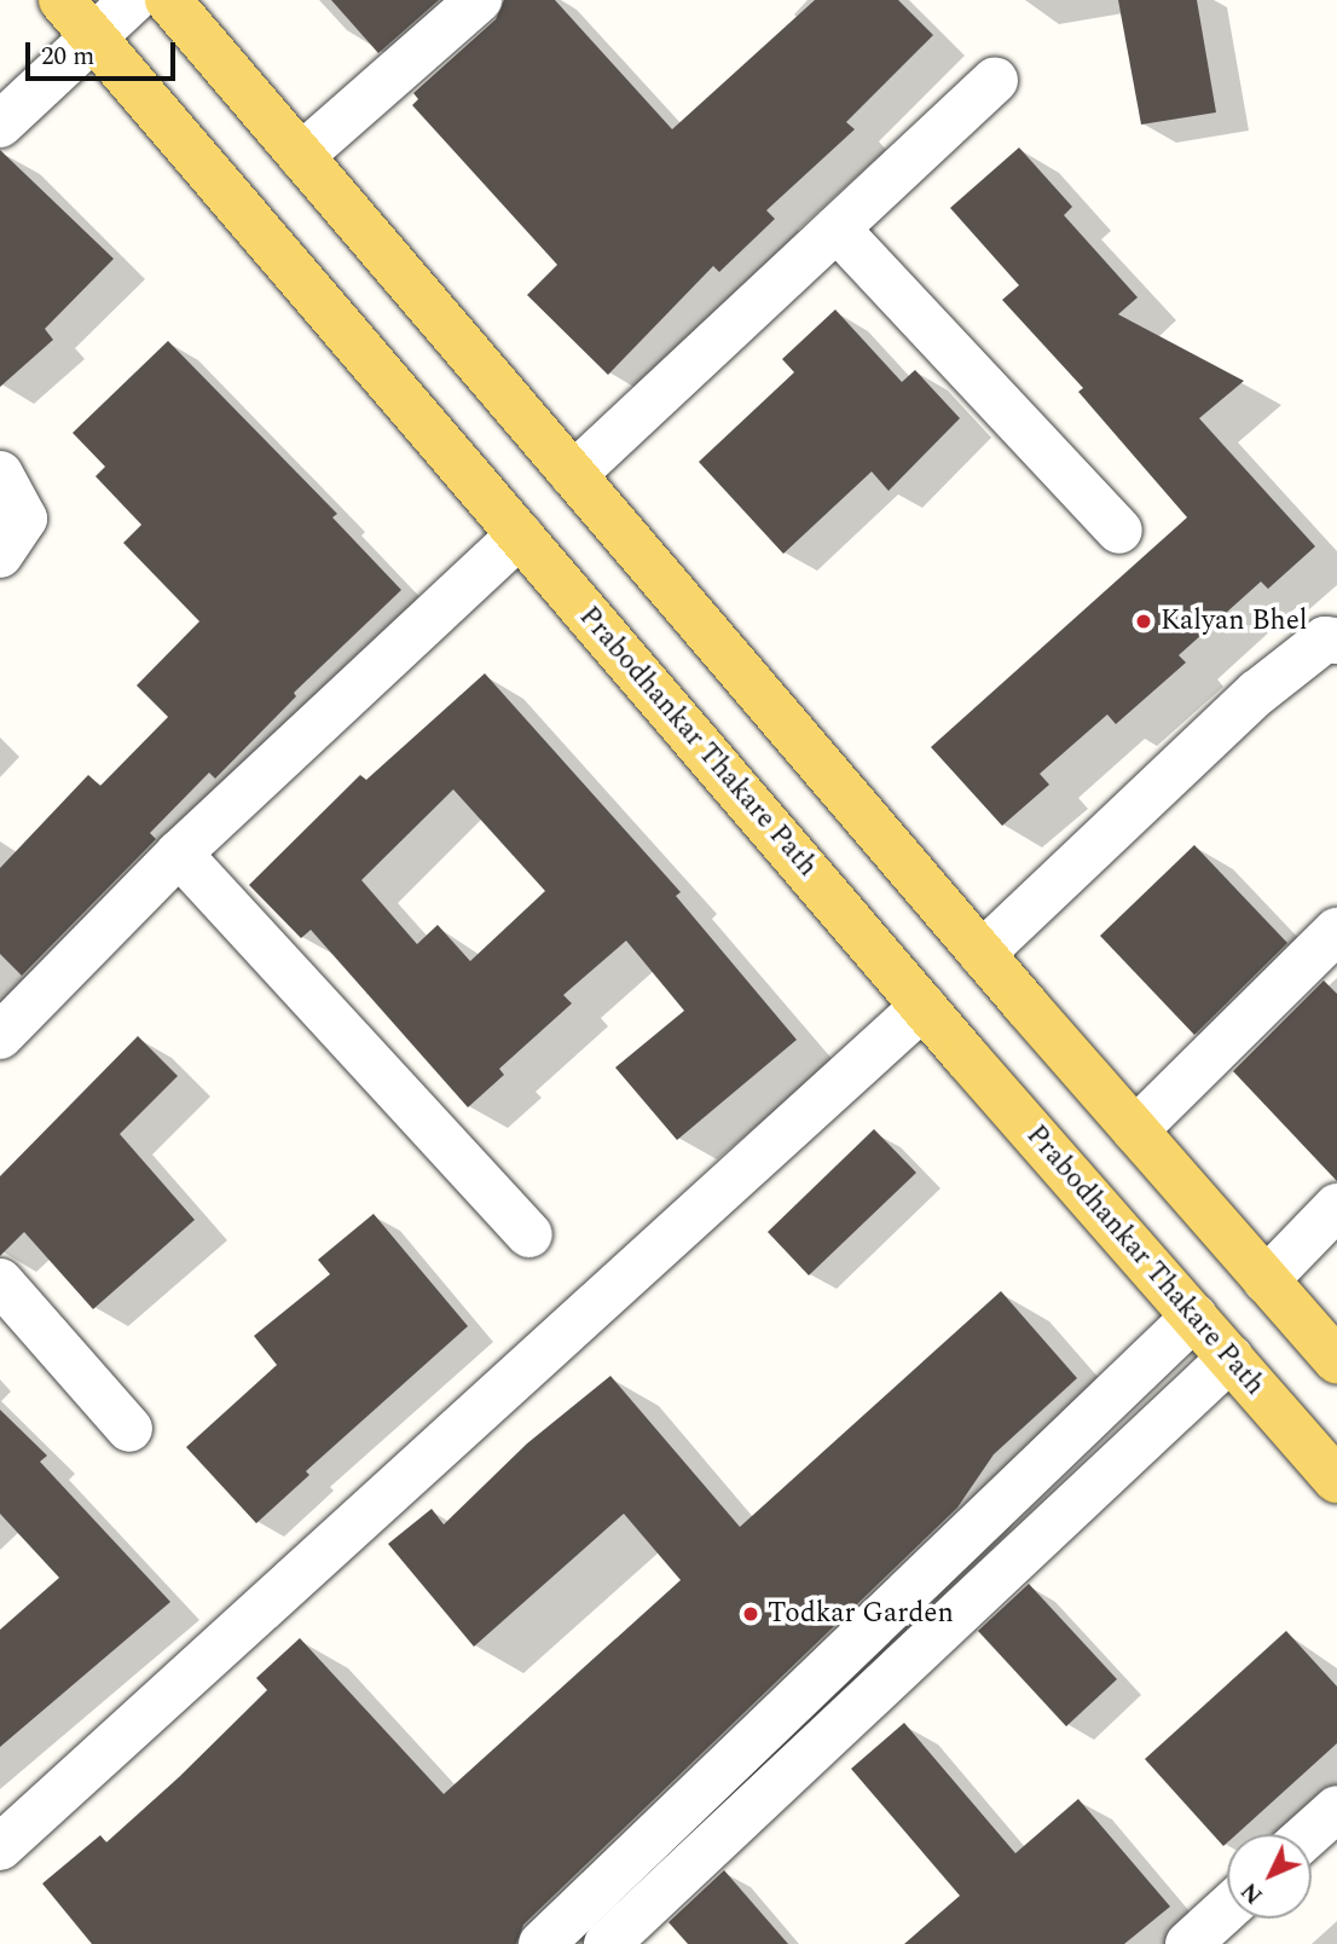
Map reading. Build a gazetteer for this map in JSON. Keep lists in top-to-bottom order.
{
  "streets": {
    "main road": ["Prabodhankar Thakare Path"]
  },
  "places": ["Kalyan Bhel", "Todkar Garden"],
  "scale_bar": "20 m",
  "north": "bottom left"
}
